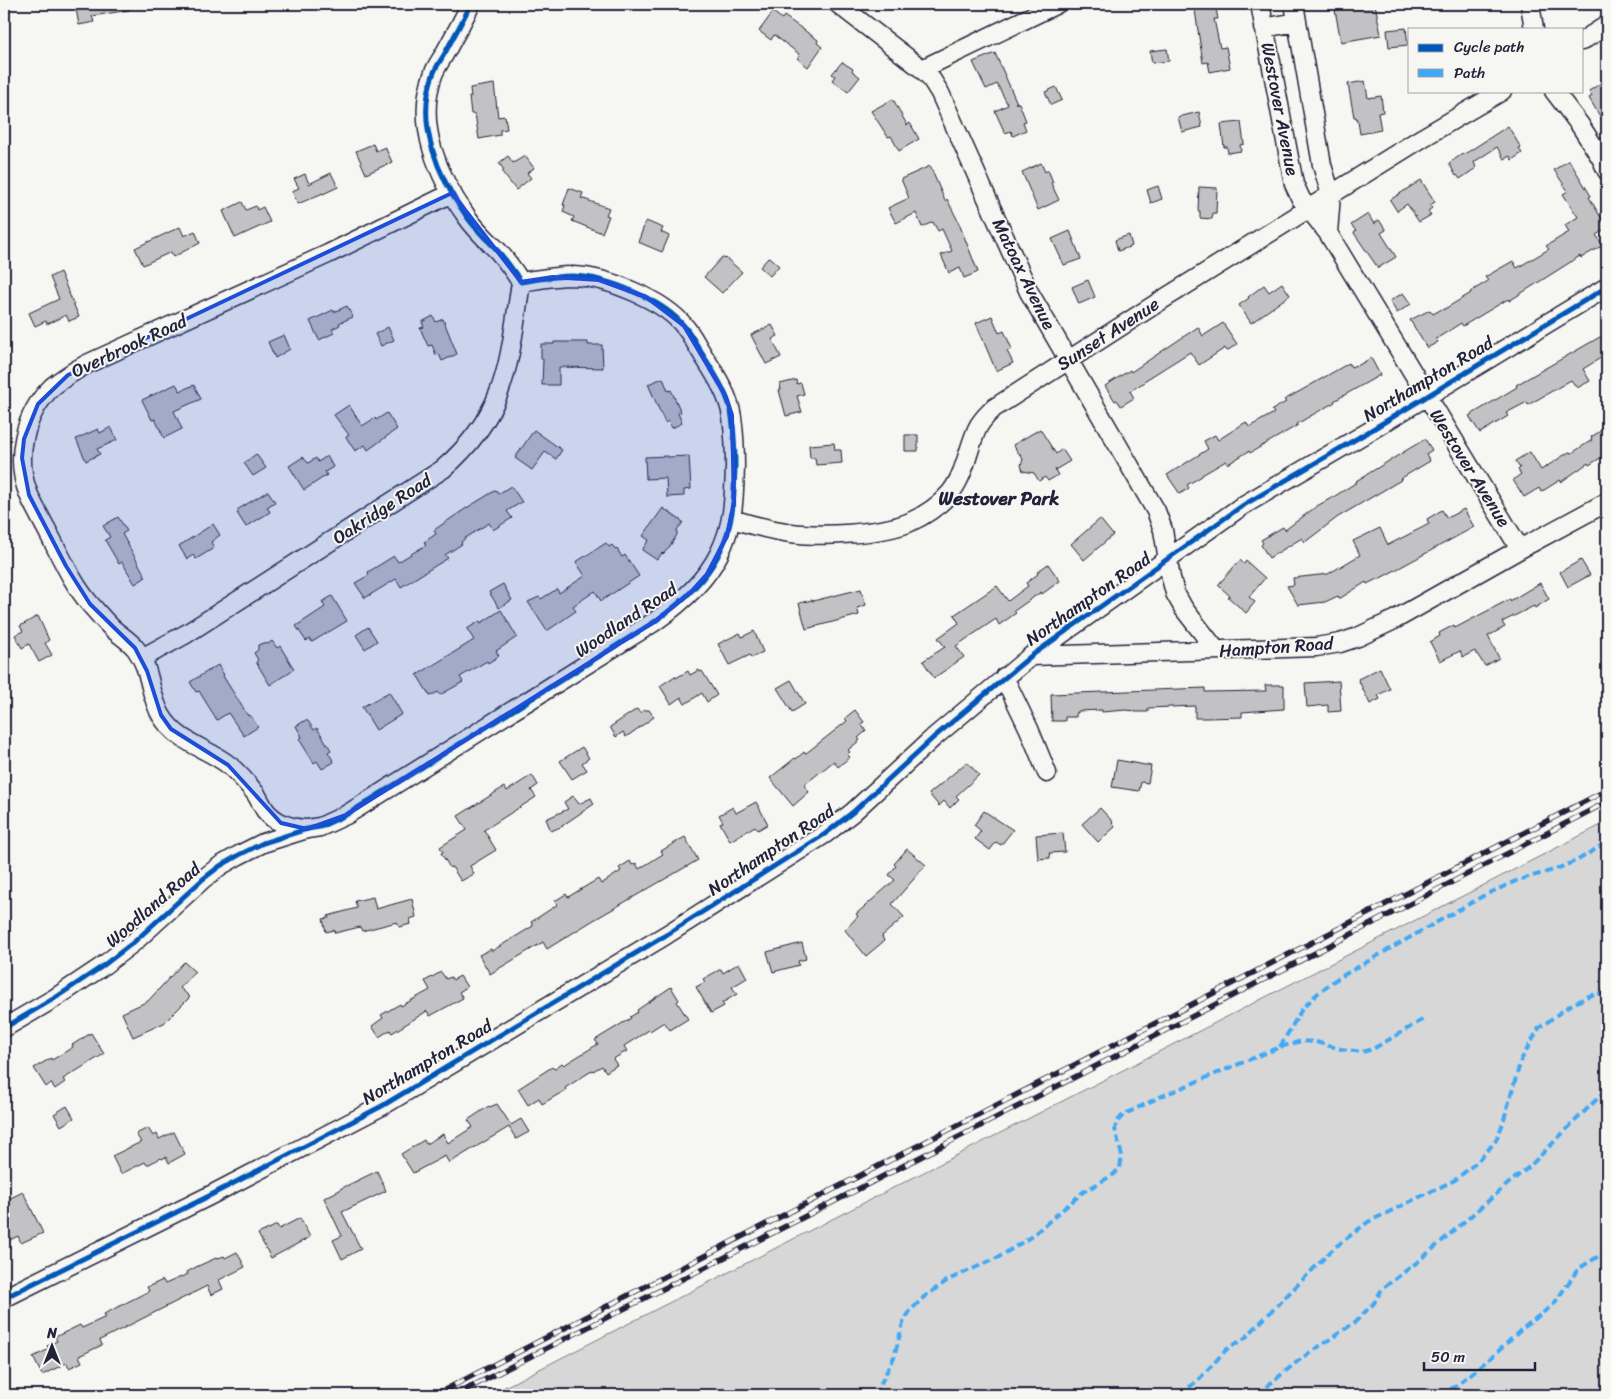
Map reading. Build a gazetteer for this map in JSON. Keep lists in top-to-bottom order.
{
  "streets": {
    "street": [
      "Westover Avenue",
      "Matoax Avenue",
      "Sunset Avenue",
      "Overbrook Road",
      "Northampton Road",
      "Oakridge Road",
      "Woodland Road",
      "Hampton Road"
    ]
  },
  "crossings": [
    ["Westover Avenue", "Sunset Avenue"],
    ["Westover Avenue", "Northampton Road"],
    ["Westover Avenue", "Hampton Road"],
    ["Matoax Avenue", "Sunset Avenue"],
    ["Matoax Avenue", "Northampton Road"],
    ["Matoax Avenue", "Hampton Road"],
    ["Sunset Avenue", "Woodland Road"],
    ["Overbrook Road", "Oakridge Road"],
    ["Overbrook Road", "Woodland Road"],
    ["Northampton Road", "Hampton Road"],
    ["Oakridge Road", "Woodland Road"]
  ],
  "districts": ["Westover Park"],
  "legend": ["Cycle path", "Path"],
  "scale_bar": "50 m",
  "north": "top"
}
